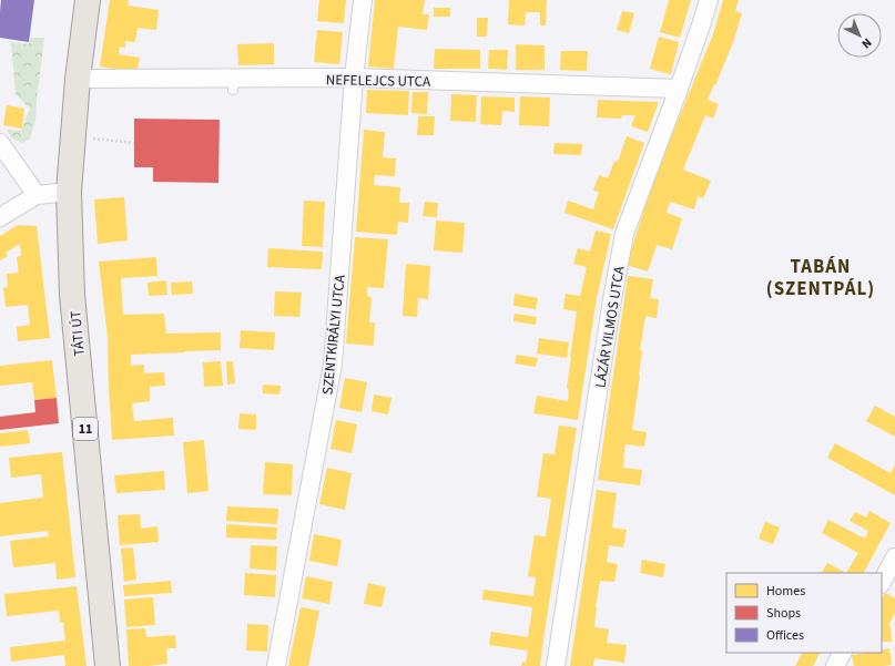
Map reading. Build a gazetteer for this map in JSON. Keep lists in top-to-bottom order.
{
  "streets": {
    "main road": ["TÁTI ÚT", "11"],
    "street": ["NEFELEJCS UTCA", "LÁZÁR VILMOS UTCA", "SZENTKIRÁLYI UTCA"]
  },
  "crossings": [
    ["NEFELEJCS UTCA", "LÁZÁR VILMOS UTCA"],
    ["NEFELEJCS UTCA", "TÁTI ÚT"],
    ["NEFELEJCS UTCA", "SZENTKIRÁLYI UTCA"]
  ],
  "districts": ["TABÁN (SZENTPÁL)"],
  "legend": ["Homes", "Shops", "Offices"],
  "north": "bottom right"
}
